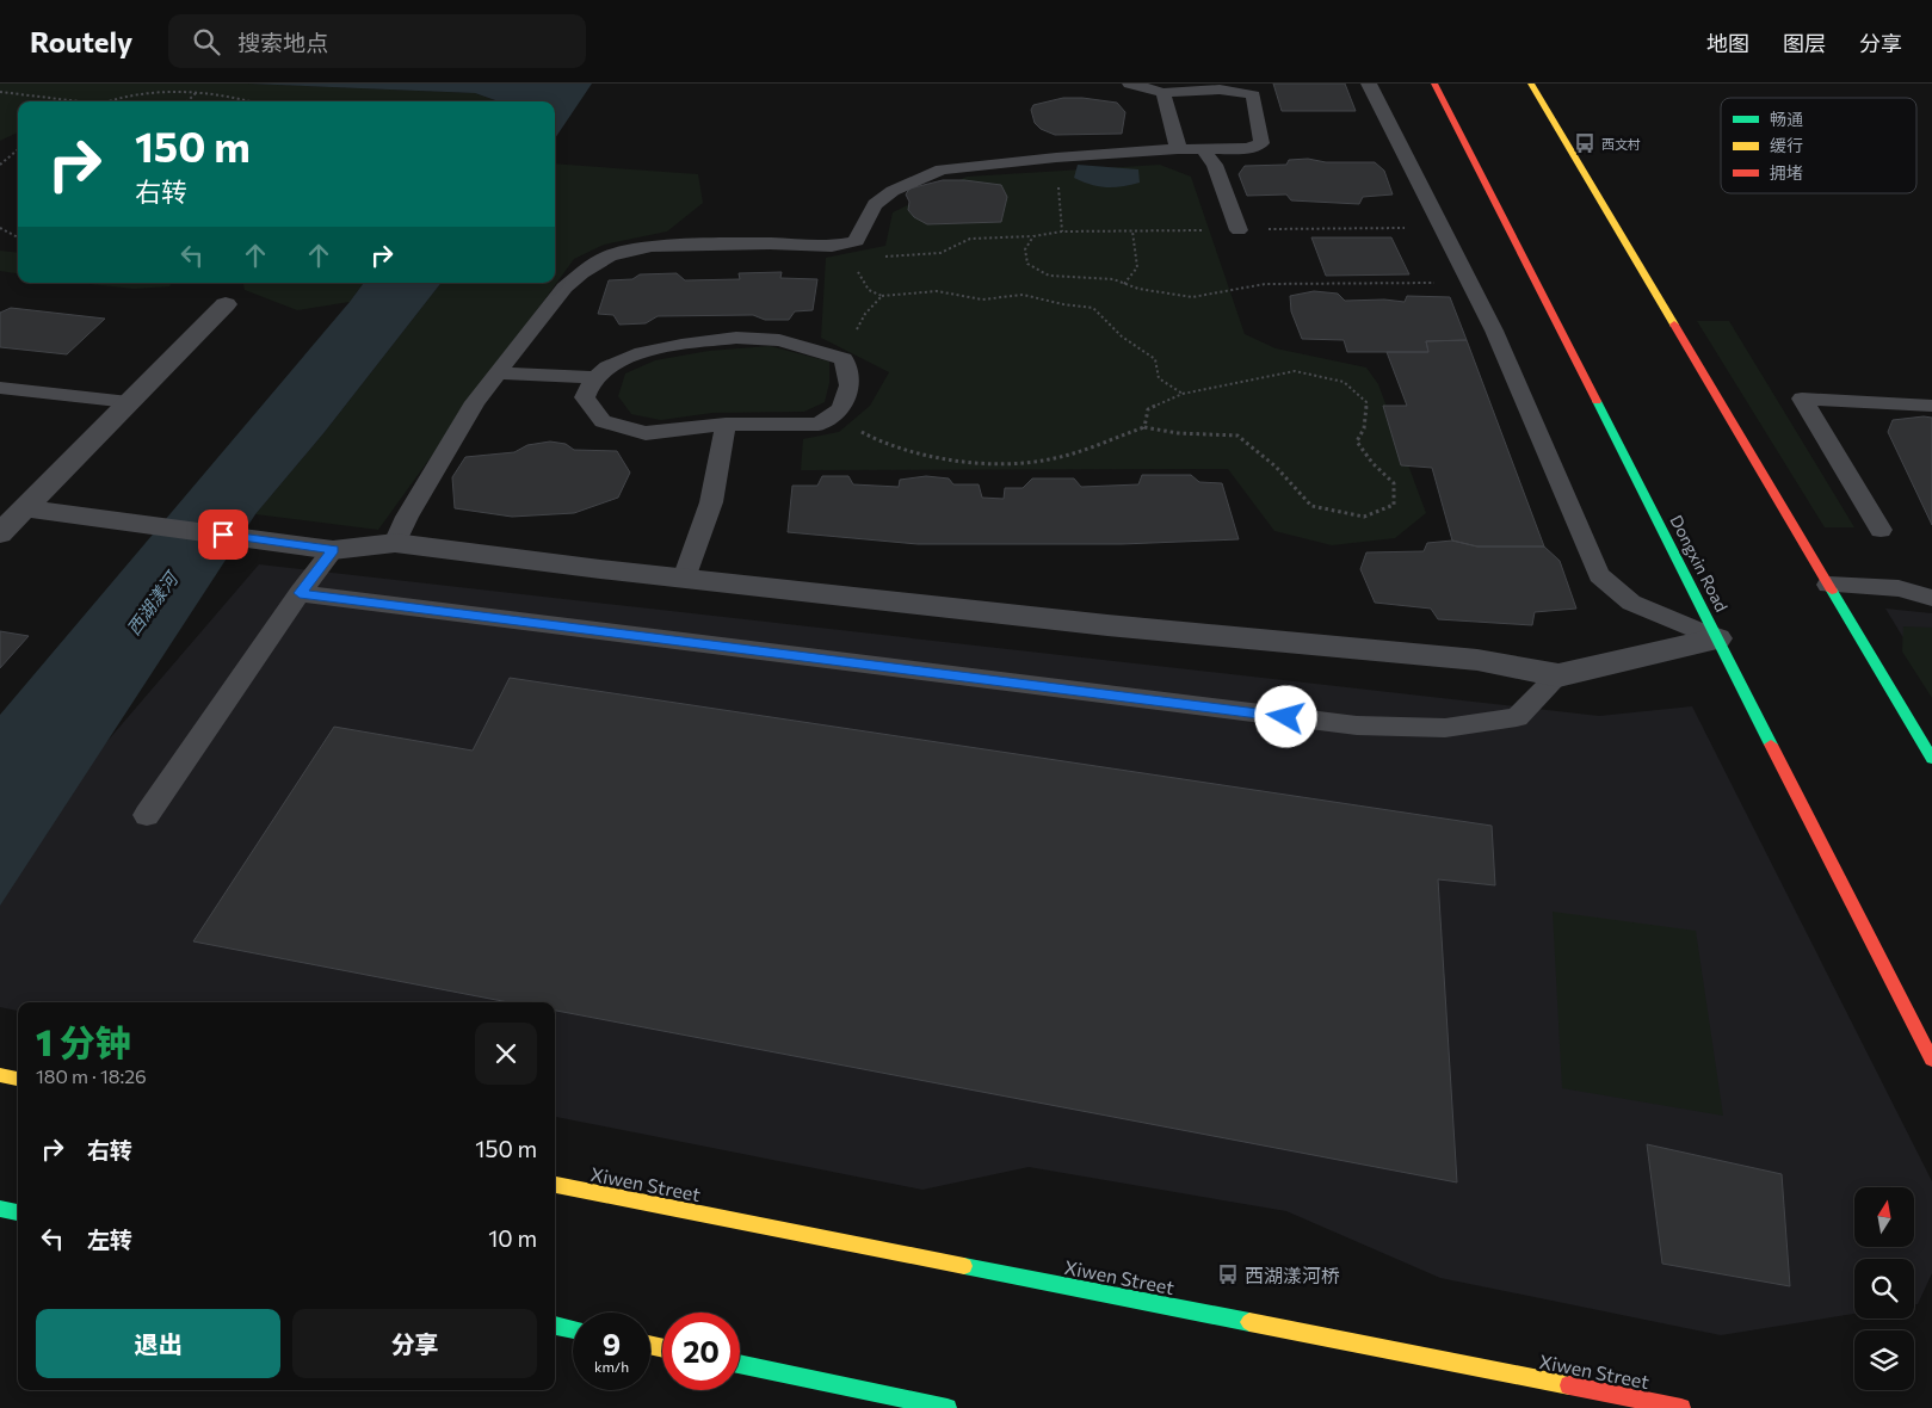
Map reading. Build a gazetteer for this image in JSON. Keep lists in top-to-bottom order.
{
  "streets": {
    "main road": ["Dongxin Road", "Xiwen Street"]
  },
  "water": ["西湖漾河"],
  "places": {
    "bus stop": ["西文村", "西湖漾河桥"]
  },
  "legend": ["畅通", "缓行", "拥堵"],
  "north": "top",
  "page": {
    "header": "Routely",
    "search": "搜索地点",
    "nav": ["地图", "图层", "分享"],
    "turn": ["150 m", "右转"],
    "heading": ["1 分钟", "180 m · 18:26"],
    "list": [
      {
        "name": "右转",
        "value": "150 m"
      },
      {
        "name": "左转",
        "value": "10 m"
      }
    ],
    "buttons": ["退出", "分享"],
    "speed": "9 km/h",
    "limit": "20"
  }
}
